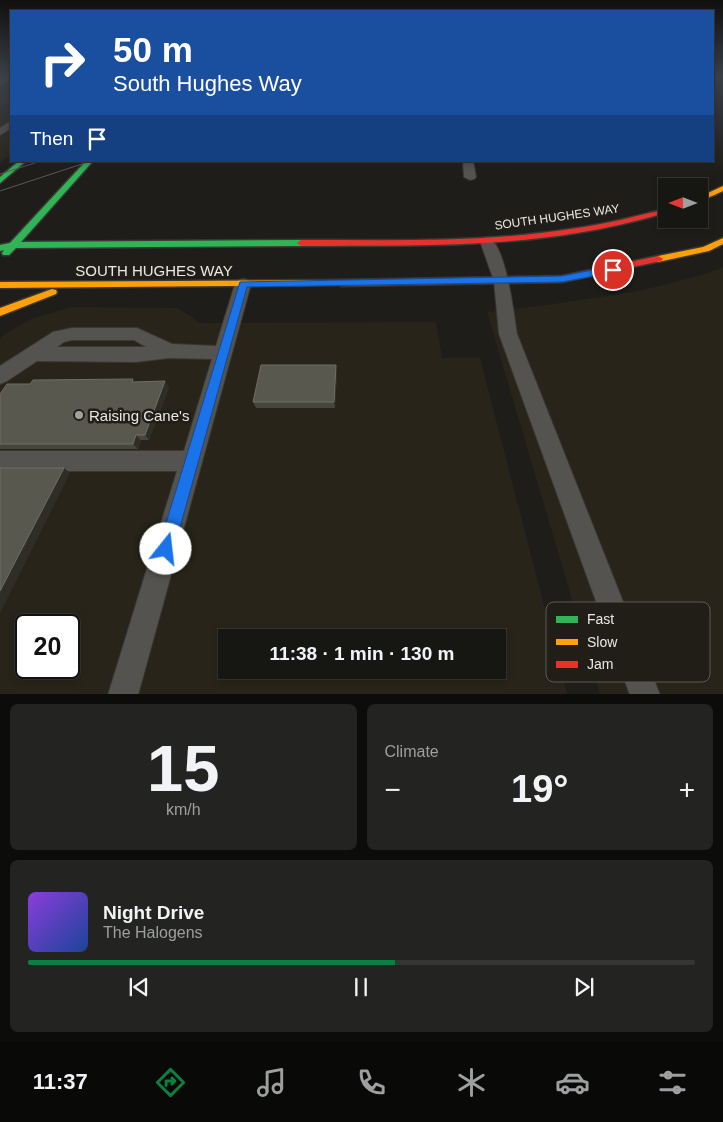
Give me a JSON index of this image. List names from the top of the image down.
{
  "streets": {
    "street": ["SOUTH HUGHES WAY"]
  },
  "places": ["Raising Cane's"],
  "legend": ["Fast", "Slow", "Jam"],
  "north": "left",
  "page": {
    "turn": ["50 m", "South Hughes Way"],
    "then": "Then",
    "limit": "20",
    "trip": "11:38 · 1 min · 130 m",
    "tile": [
      ["15", "km/h"],
      "Climate"
    ],
    "heat": ["−", "19°", "+"],
    "song": ["Night Drive", "The Halogens"],
    "tabs": "11:37"
  }
}
